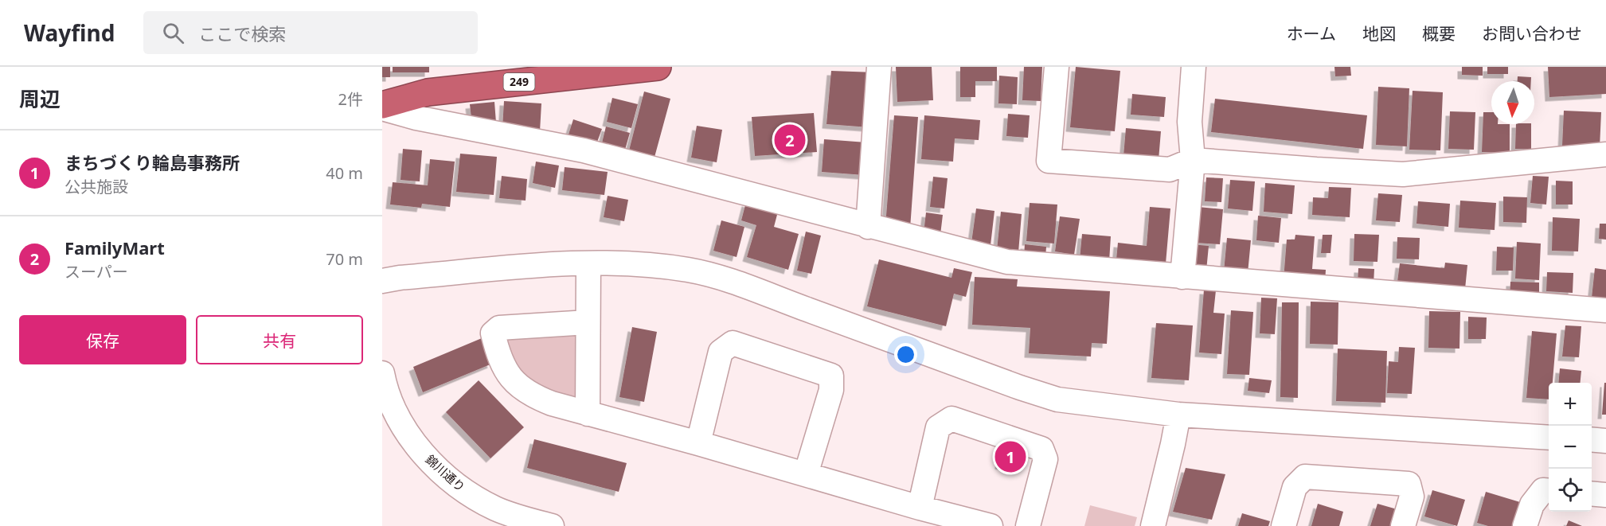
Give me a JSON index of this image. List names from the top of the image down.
{
  "streets": {
    "highway": ["249"],
    "street": ["錦川通り"]
  },
  "north": "bottom",
  "page": {
    "header": "Wayfind",
    "search": "ここで検索",
    "nav": [
      "ホーム",
      "地図",
      "概要",
      "お問い合わせ"
    ],
    "heading": ["周辺", "2件"],
    "pins": ["2", "1"],
    "list": [
      {
        "mark": "1",
        "name": "まちづくり輪島事務所",
        "note": "公共施設",
        "value": "40 m"
      },
      {
        "mark": "2",
        "name": "FamilyMart",
        "note": "スーパー",
        "value": "70 m"
      }
    ],
    "buttons": ["保存", "共有"],
    "map_buttons": ["+", "−"]
  }
}
